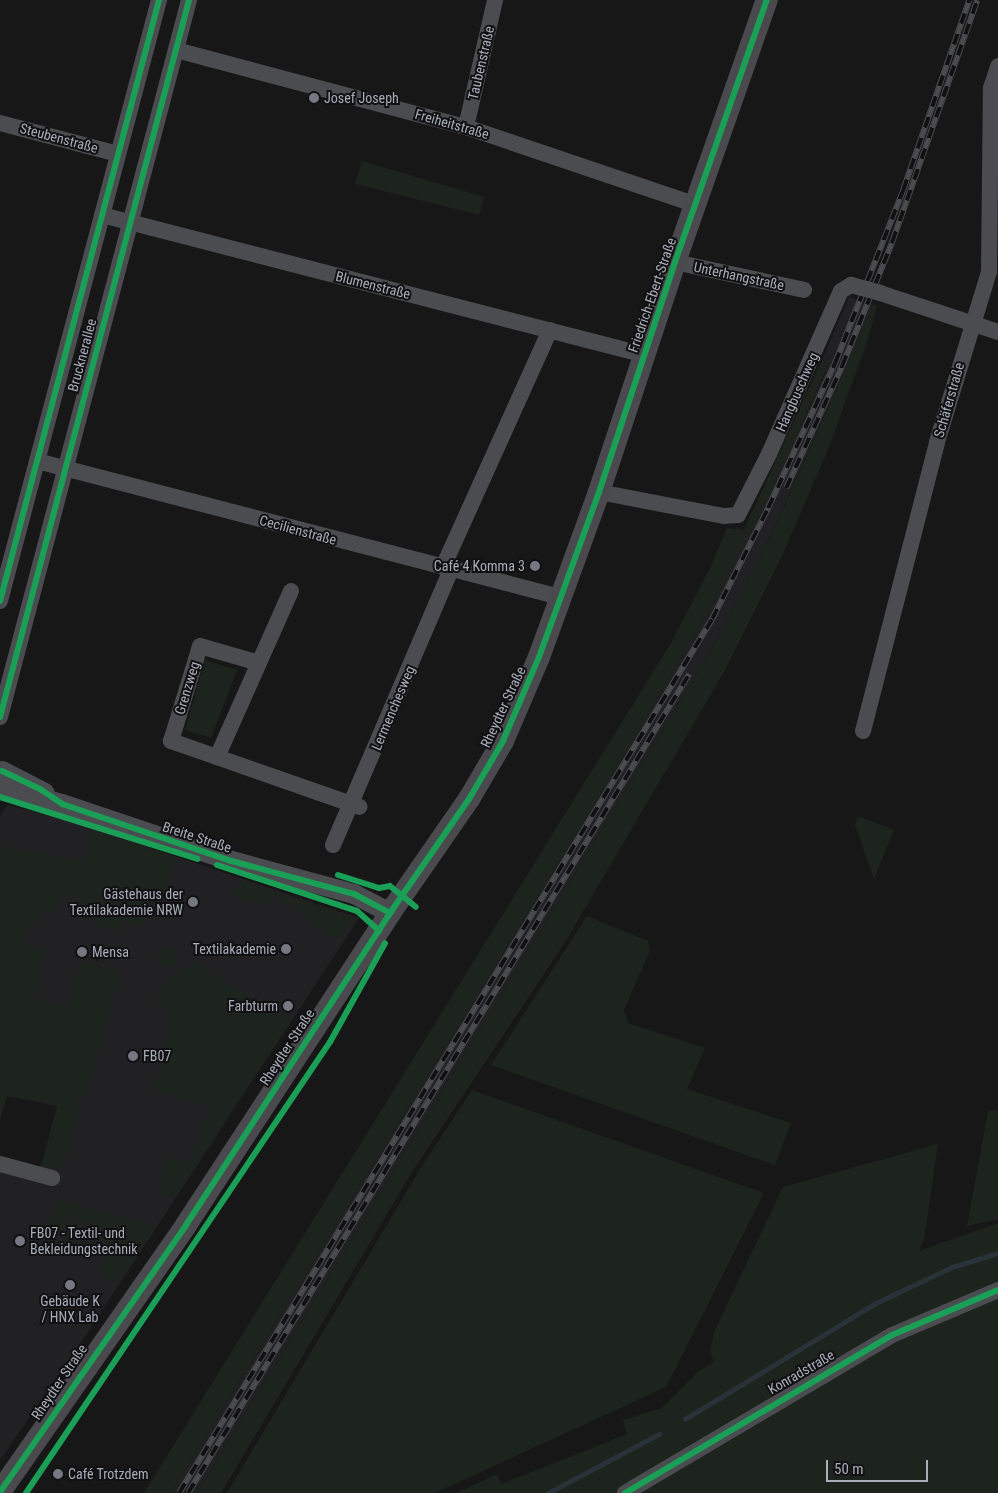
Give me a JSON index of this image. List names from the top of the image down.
{
  "streets": {
    "main road": ["Friedrich-Ebert-Straße", "Rheydter Straße"],
    "street": [
      "Taubenstraße",
      "Freiheitstraße",
      "Steubenstraße",
      "Unterhangstraße",
      "Blumenstraße",
      "Brucknerallee",
      "Hangbuschweg",
      "Schäferstraße",
      "Cecilienstraße",
      "Grenzweg",
      "Lermenchesweg",
      "Breite Straße",
      "Konradstraße"
    ]
  },
  "crossings": [
    ["Taubenstraße", "Freiheitstraße"],
    ["Freiheitstraße", "Friedrich-Ebert-Straße"],
    ["Freiheitstraße", "Brucknerallee"],
    ["Steubenstraße", "Brucknerallee"],
    ["Unterhangstraße", "Friedrich-Ebert-Straße"],
    ["Blumenstraße", "Friedrich-Ebert-Straße"],
    ["Blumenstraße", "Brucknerallee"],
    ["Blumenstraße", "Lermenchesweg"],
    ["Friedrich-Ebert-Straße", "Hangbuschweg"],
    ["Friedrich-Ebert-Straße", "Cecilienstraße"],
    ["Friedrich-Ebert-Straße", "Rheydter Straße"],
    ["Brucknerallee", "Cecilienstraße"],
    ["Hangbuschweg", "Schäferstraße"],
    ["Cecilienstraße", "Rheydter Straße"],
    ["Cecilienstraße", "Lermenchesweg"],
    ["Grenzweg", "Lermenchesweg"],
    ["Rheydter Straße", "Breite Straße"]
  ],
  "places": [
    "Josef Joseph",
    "Café 4 Komma 3",
    "Gästehaus der Textilakademie NRW",
    "Textilakademie",
    "Mensa",
    "Farbturm",
    "FB07",
    "FB07 - Textil- und Bekleidungstechnik",
    "Gebäude K / HNX Lab",
    "Café Trotzdem"
  ],
  "scale_bar": "50 m"
}
